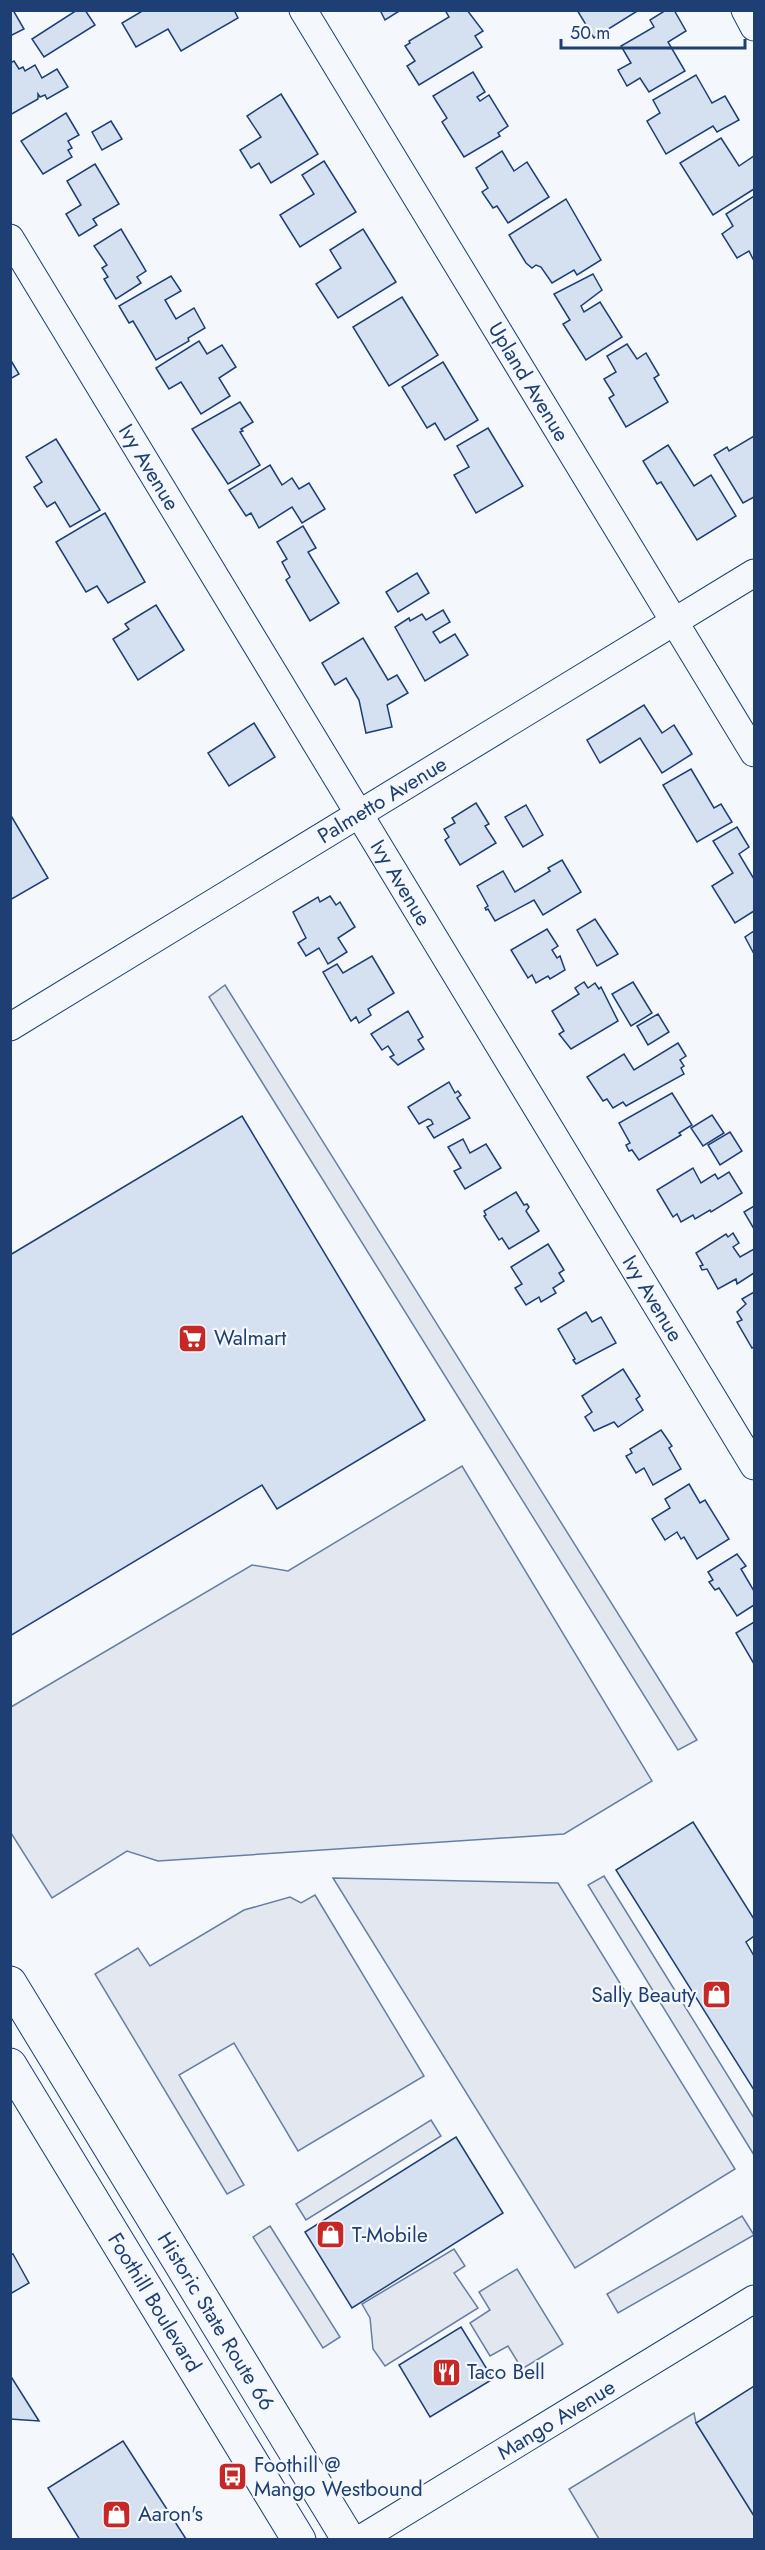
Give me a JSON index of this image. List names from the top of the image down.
{
  "streets": {
    "main road": ["Foothill Boulevard", "Historic State Route 66"],
    "street": [
      "Upland Avenue",
      "Ivy Avenue",
      "Palmetto Avenue",
      "Mango Avenue"
    ]
  },
  "crossings": [
    ["Upland Avenue", "Palmetto Avenue"],
    ["Ivy Avenue", "Palmetto Avenue"]
  ],
  "places": {
    "supermarket": ["Walmart"],
    "shop": ["Sally Beauty", "T-Mobile", "Aaron's"],
    "restaurant": ["Taco Bell"],
    "bus stop": ["Foothill @ Mango Westbound"]
  },
  "scale_bar": "50 m"
}
